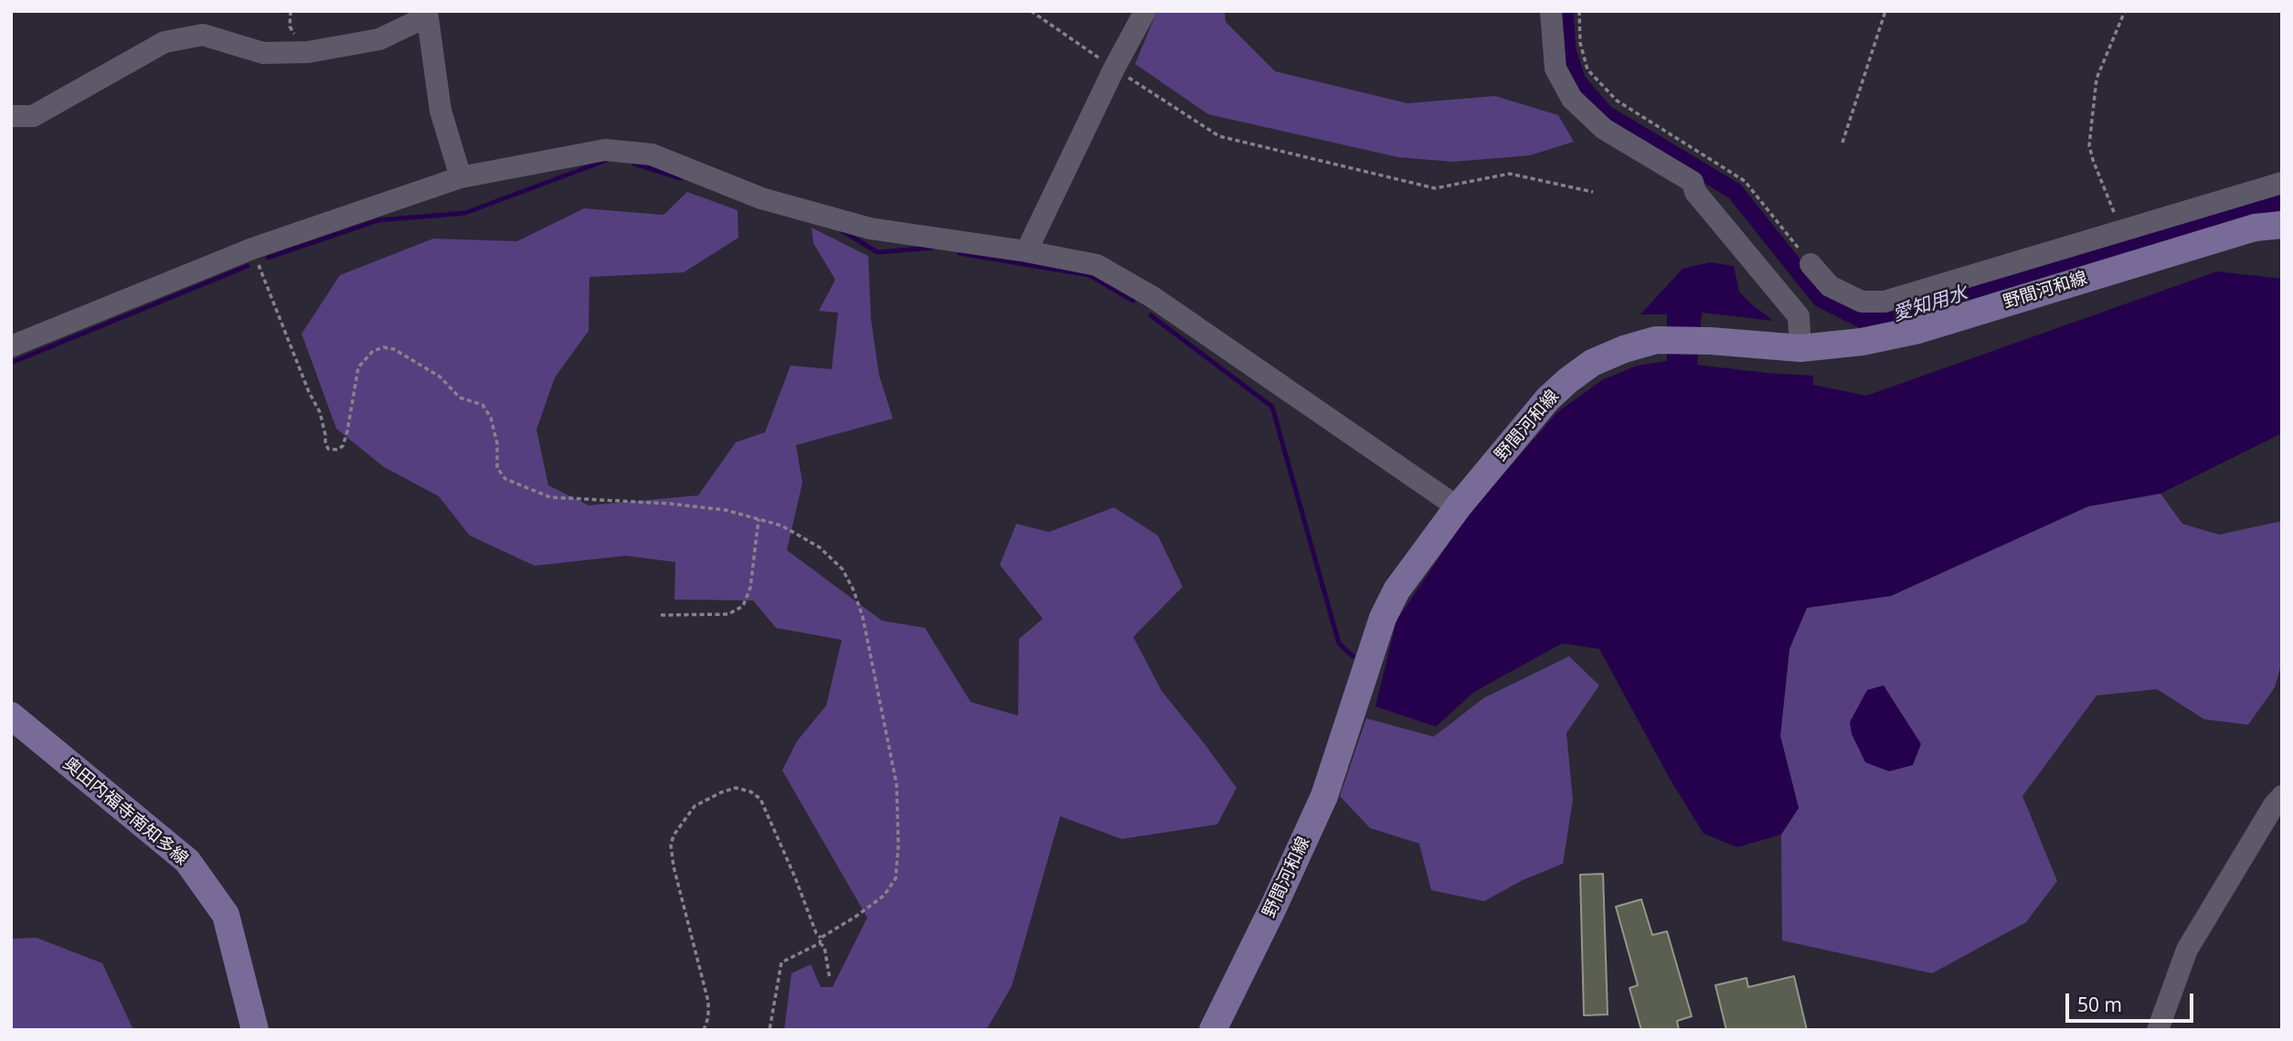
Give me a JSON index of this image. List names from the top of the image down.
{
  "streets": {
    "main road": ["野間河和線", "奥田内福寺南知多線"]
  },
  "water": ["愛知用水"],
  "scale_bar": "50 m"
}
